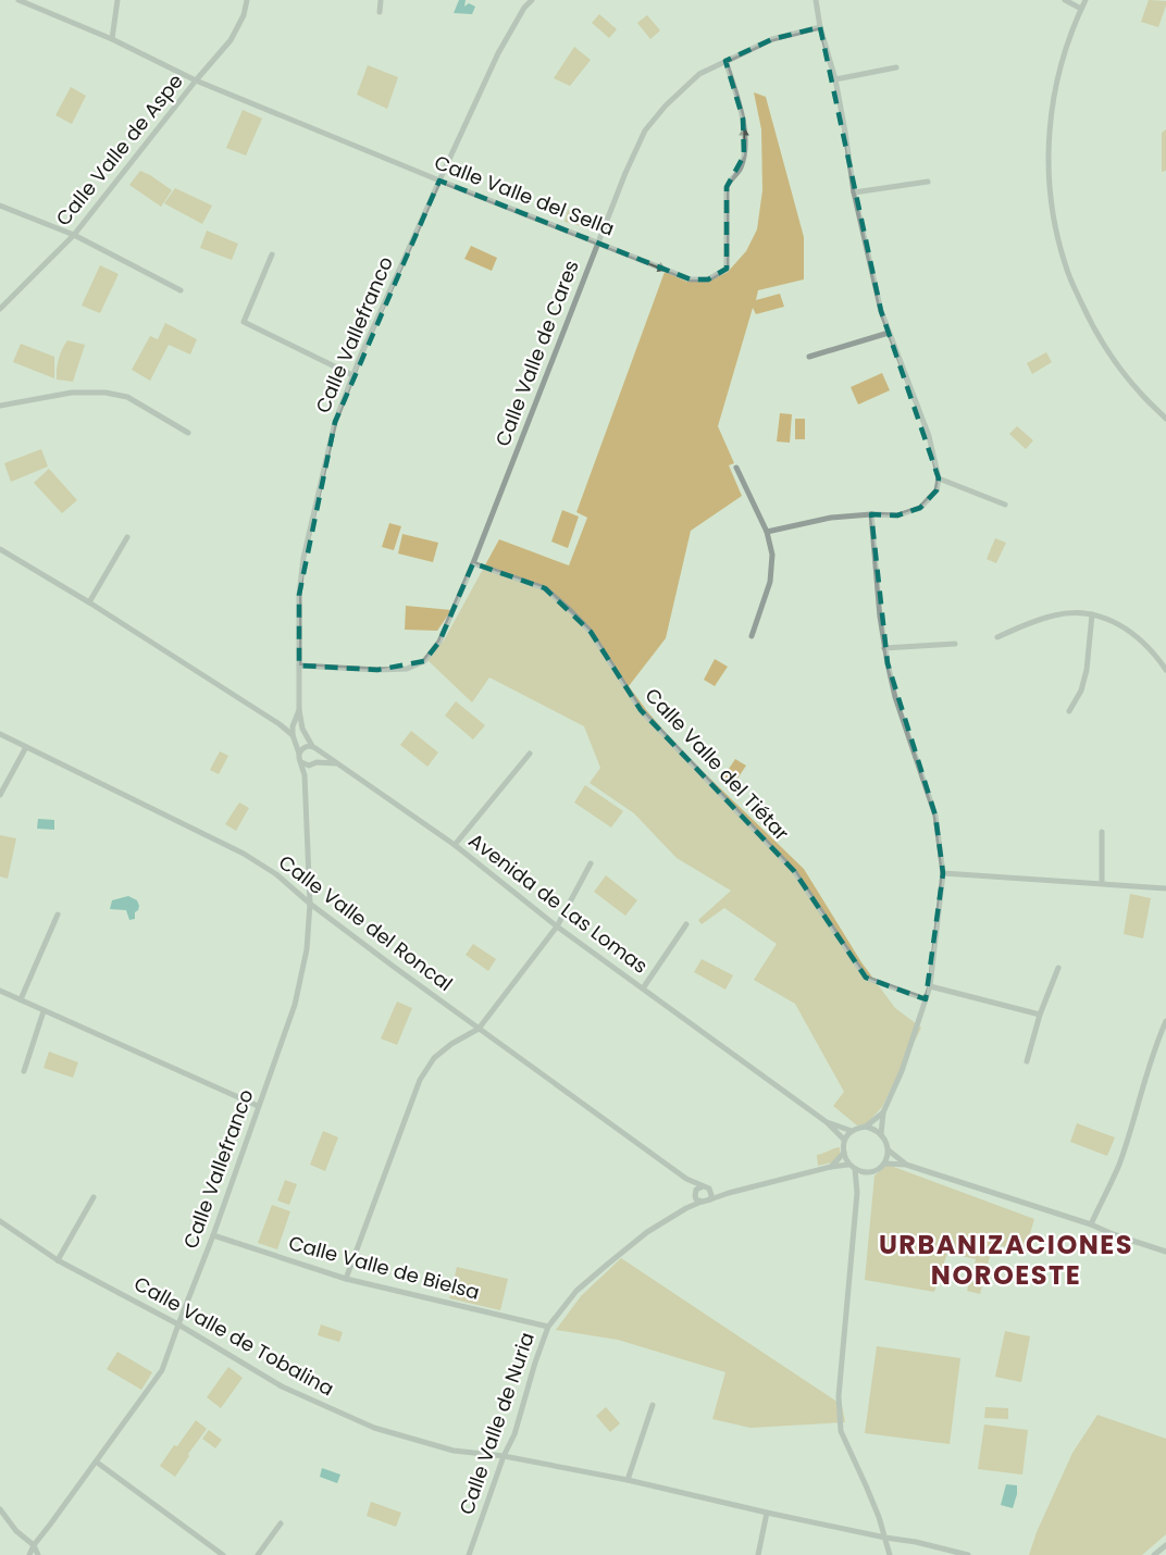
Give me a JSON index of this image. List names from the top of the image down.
{
  "streets": {
    "street": [
      "Calle Valle de Aspe",
      "Calle Valle del Sella",
      "Calle Vallefranco",
      "Calle Valle de Cares",
      "Calle Valle del Tiétar",
      "Avenida de Las Lomas",
      "Calle Valle del Roncal",
      "Calle Valle de Bielsa",
      "Calle Valle de Tobalina",
      "Calle Valle de Nuria"
    ]
  },
  "crossings": [
    ["Calle Valle de Aspe", "Calle Valle del Sella"],
    ["Calle Valle del Sella", "Calle Vallefranco"],
    ["Calle Valle del Sella", "Calle Valle de Cares"],
    ["Calle Vallefranco", "Calle Valle de Cares"],
    ["Calle Vallefranco", "Avenida de Las Lomas"],
    ["Calle Vallefranco", "Calle Valle del Roncal"],
    ["Calle Vallefranco", "Calle Valle de Bielsa"],
    ["Calle Vallefranco", "Calle Valle de Tobalina"],
    ["Calle Valle de Cares", "Calle Valle del Tiétar"],
    ["Avenida de Las Lomas", "Calle Valle de Nuria"],
    ["Calle Valle del Roncal", "Calle Valle de Nuria"],
    ["Calle Valle de Bielsa", "Calle Valle de Nuria"],
    ["Calle Valle de Tobalina", "Calle Valle de Nuria"]
  ],
  "districts": ["URBANIZACIONES NOROESTE"]
}
